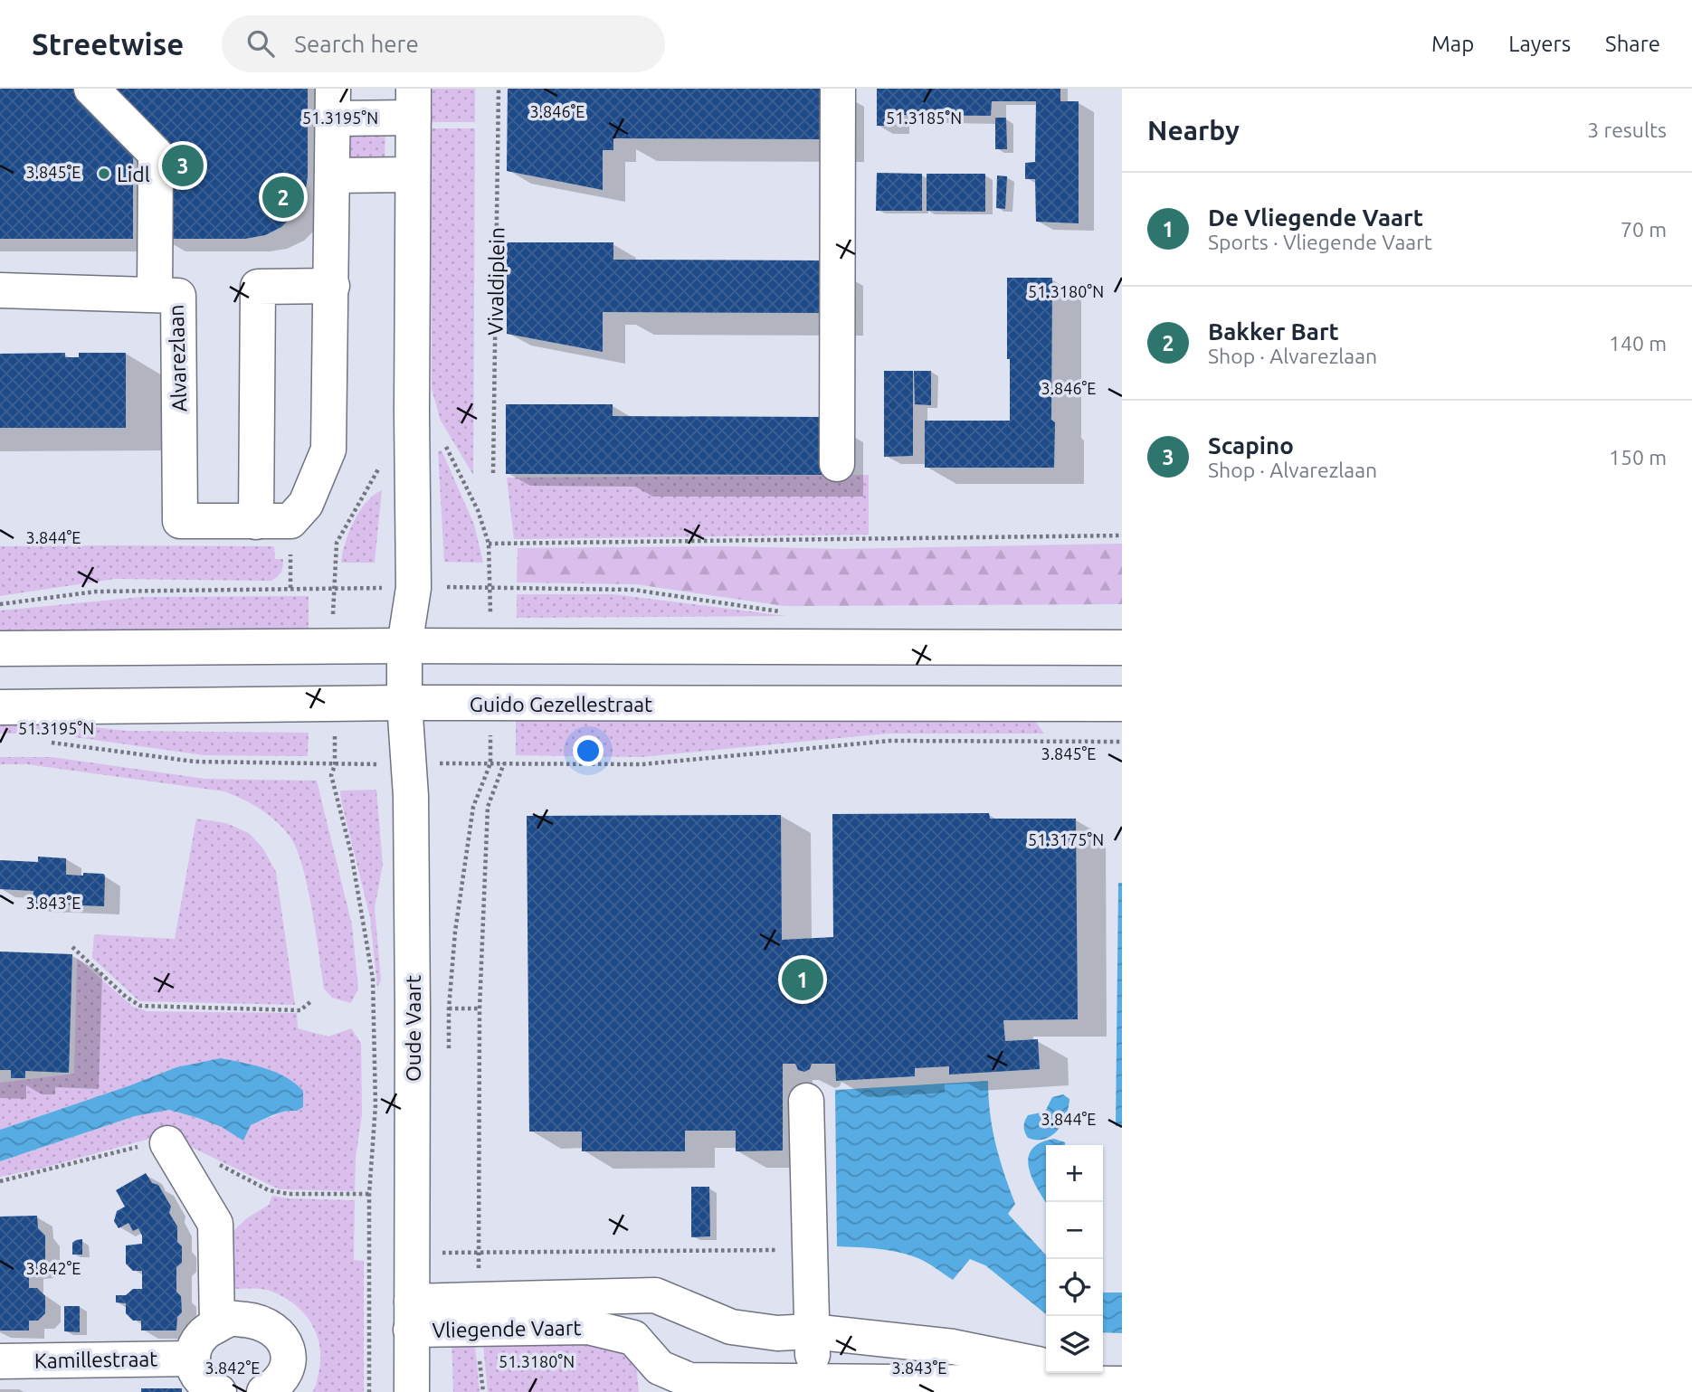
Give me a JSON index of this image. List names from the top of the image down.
{
  "streets": {
    "street": [
      "Alvarezlaan",
      "Guido Gezellestraat",
      "Oude Vaart",
      "Vliegende Vaart",
      "Kamillestraat"
    ],
    "path": ["Vivaldiplein"]
  },
  "crossings": [
    ["Alvarezlaan", "Oude Vaart"],
    ["Guido Gezellestraat", "Oude Vaart"],
    ["Oude Vaart", "Vliegende Vaart"]
  ],
  "places": ["Lidl"],
  "page": {
    "header": "Streetwise",
    "search": "Search here",
    "nav": ["Map", "Layers", "Share"],
    "heading": ["Nearby", "3 results"],
    "pins": ["3", "2", "1"],
    "list": [
      {
        "mark": "1",
        "name": "De Vliegende Vaart",
        "note": "Sports · Vliegende Vaart",
        "value": "70 m"
      },
      {
        "mark": "2",
        "name": "Bakker Bart",
        "note": "Shop · Alvarezlaan",
        "value": "140 m"
      },
      {
        "mark": "3",
        "name": "Scapino",
        "note": "Shop · Alvarezlaan",
        "value": "150 m"
      }
    ],
    "map_buttons": ["+", "−"]
  },
  "coordinates": [
    "3.846°E",
    "51.3195°N",
    "51.3185°N",
    "3.845°E",
    "51.3180°N",
    "3.844°E",
    "51.3175°N",
    "3.843°E",
    "3.842°E"
  ]
}
